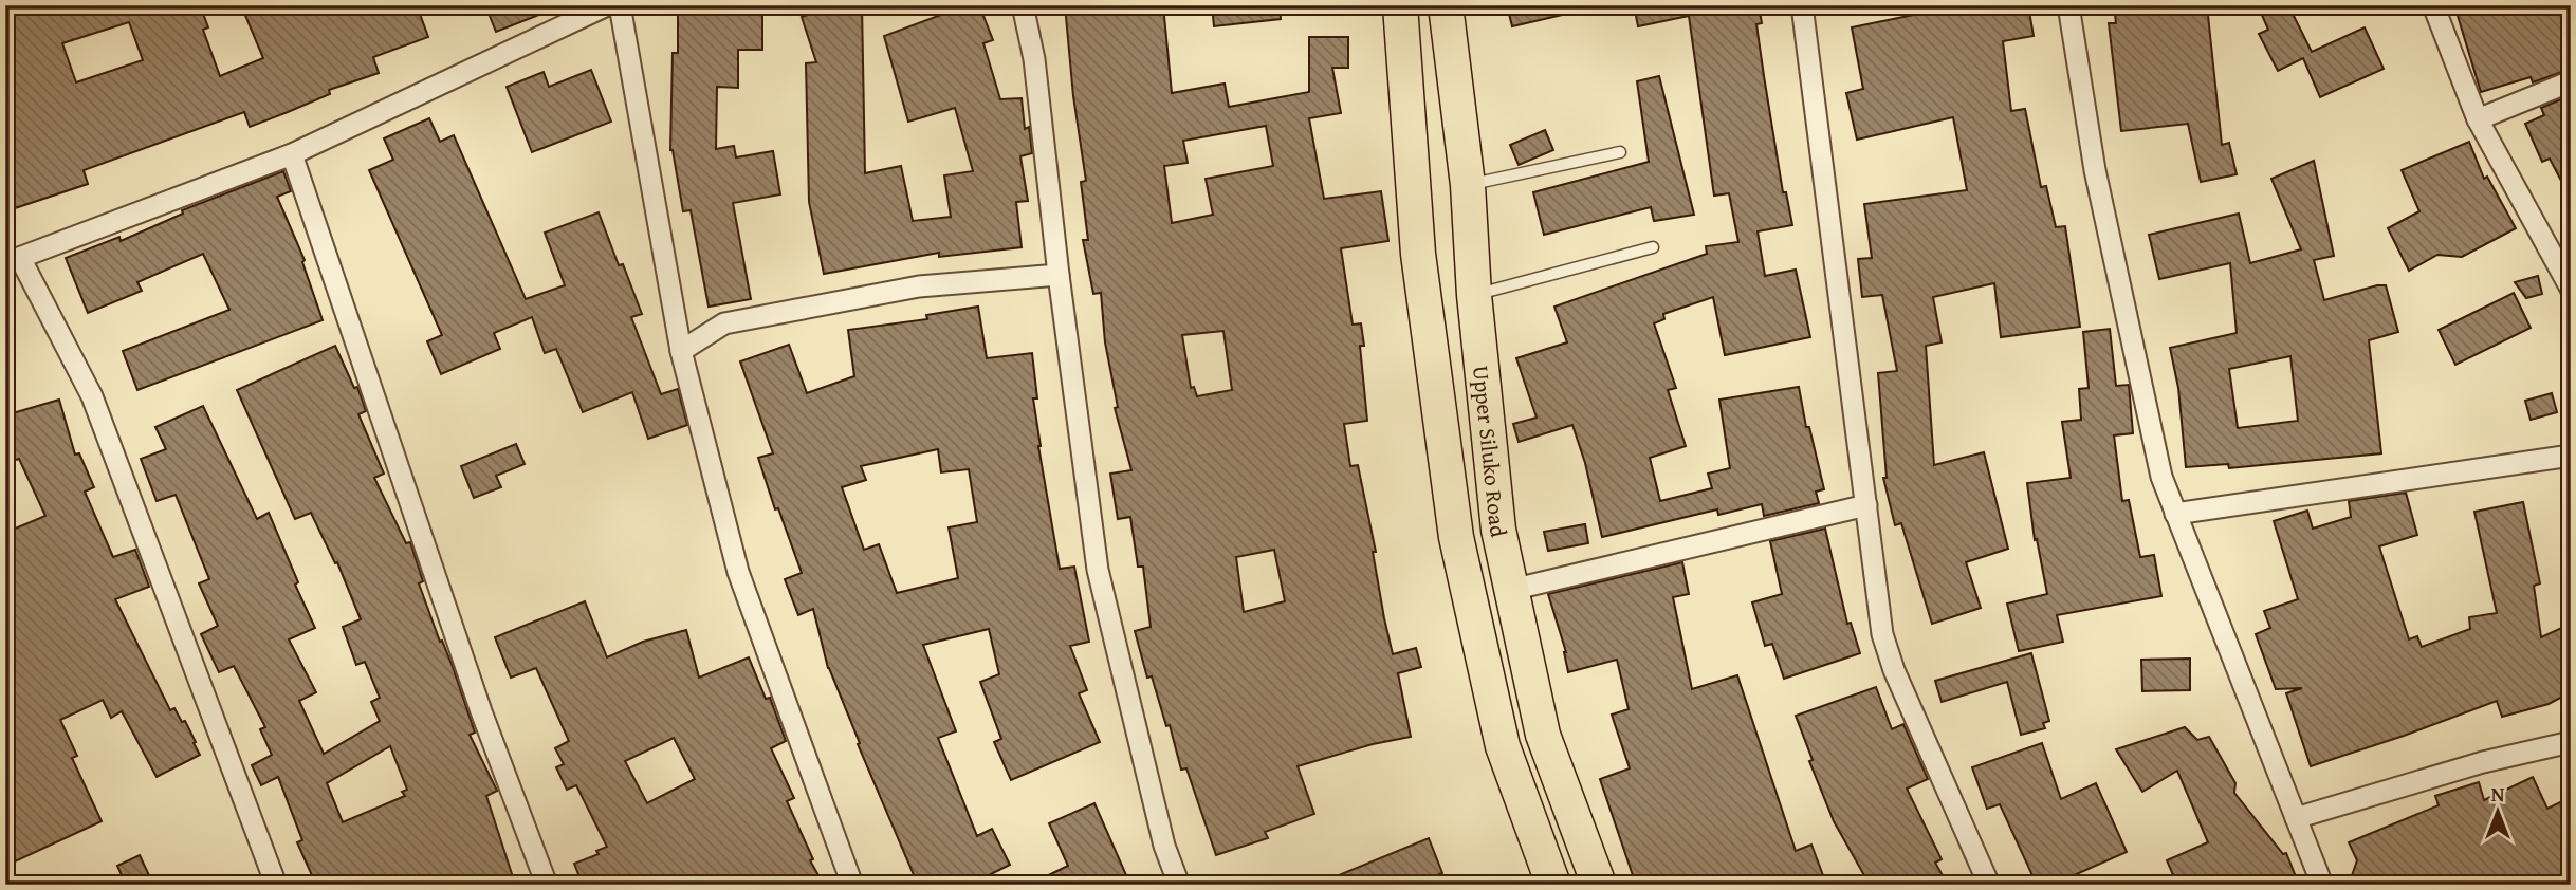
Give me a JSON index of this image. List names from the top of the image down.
{
  "streets": {
    "main road": ["Upper Siluko Road"]
  },
  "north": "top"
}
